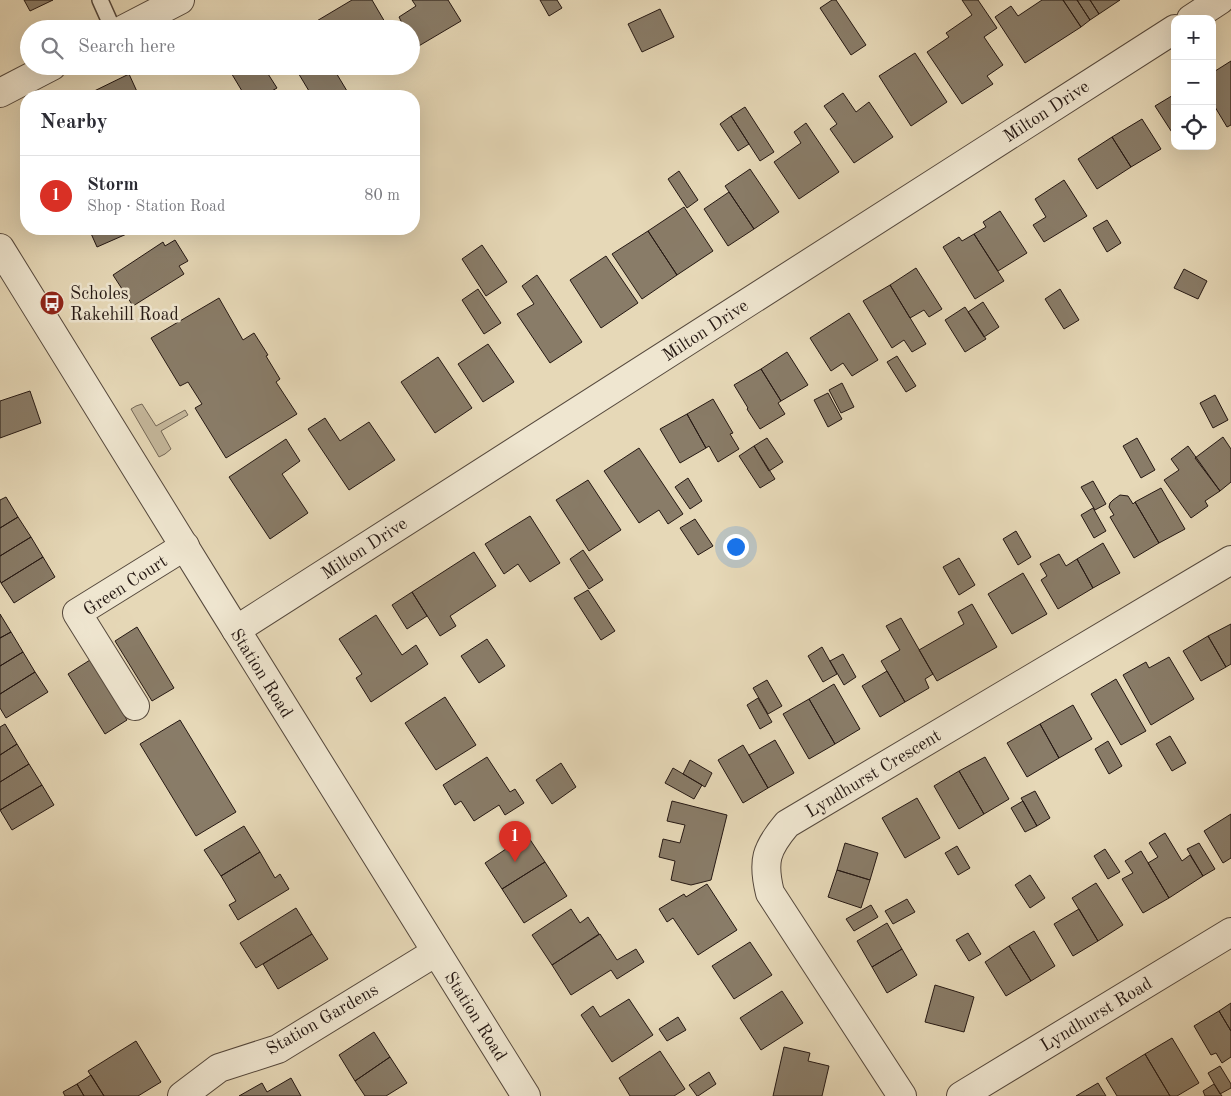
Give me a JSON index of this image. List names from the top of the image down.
{
  "streets": {
    "street": [
      "Milton Drive",
      "Green Court",
      "Station Road",
      "Lyndhurst Crescent",
      "Lyndhurst Road",
      "Station Gardens"
    ]
  },
  "crossings": [
    ["Milton Drive", "Station Road"],
    ["Green Court", "Station Road"],
    ["Station Road", "Station Gardens"]
  ],
  "places": {
    "bus stop": ["Scholes Rakehill Road"]
  },
  "page": {
    "map_buttons": ["+", "−"],
    "search": "Search here",
    "heading": "Nearby",
    "list": [
      {
        "mark": "1",
        "name": "Storm",
        "note": "Shop · Station Road",
        "value": "80 m"
      }
    ],
    "pins": "1"
  }
}
